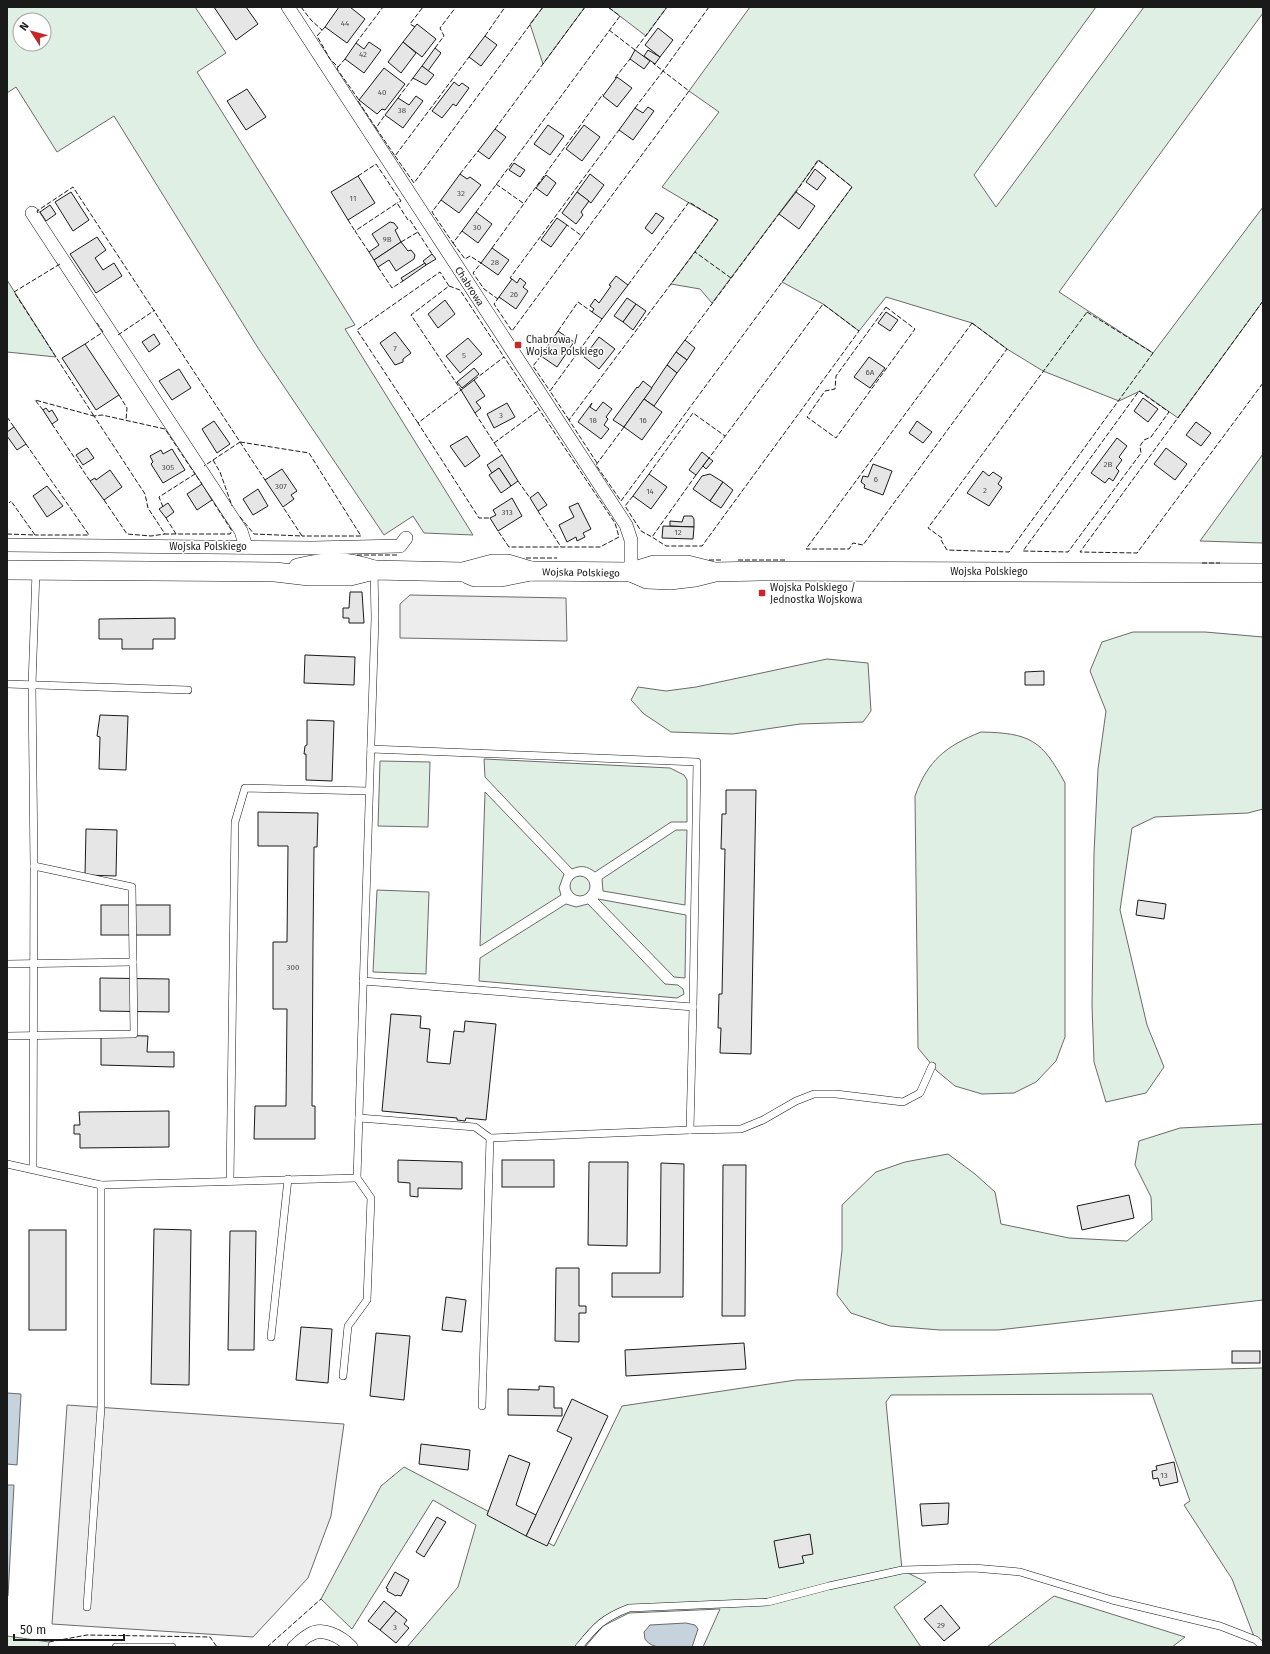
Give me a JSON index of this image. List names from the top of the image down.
{
  "streets": {
    "main road": ["Wojska Polskiego"],
    "street": ["Chabrowa"]
  },
  "crossings": [
    ["Chabrowa", "Wojska Polskiego"]
  ],
  "places": {
    "transit": ["Chabrowa / Wojska Polskiego", "Wojska Polskiego / Jednostka Wojskowa"]
  },
  "house_numbers": [
    "44",
    "42",
    "40",
    "38",
    "32",
    "11",
    "30",
    "9B",
    "28",
    "26",
    "7",
    "5",
    "6A",
    "3",
    "18",
    "16",
    "2B",
    "305",
    "6",
    "307",
    "2",
    "14",
    "313",
    "12",
    "300",
    "13",
    "29",
    "3"
  ],
  "scale_bar": "50 m",
  "north": "top left"
}
